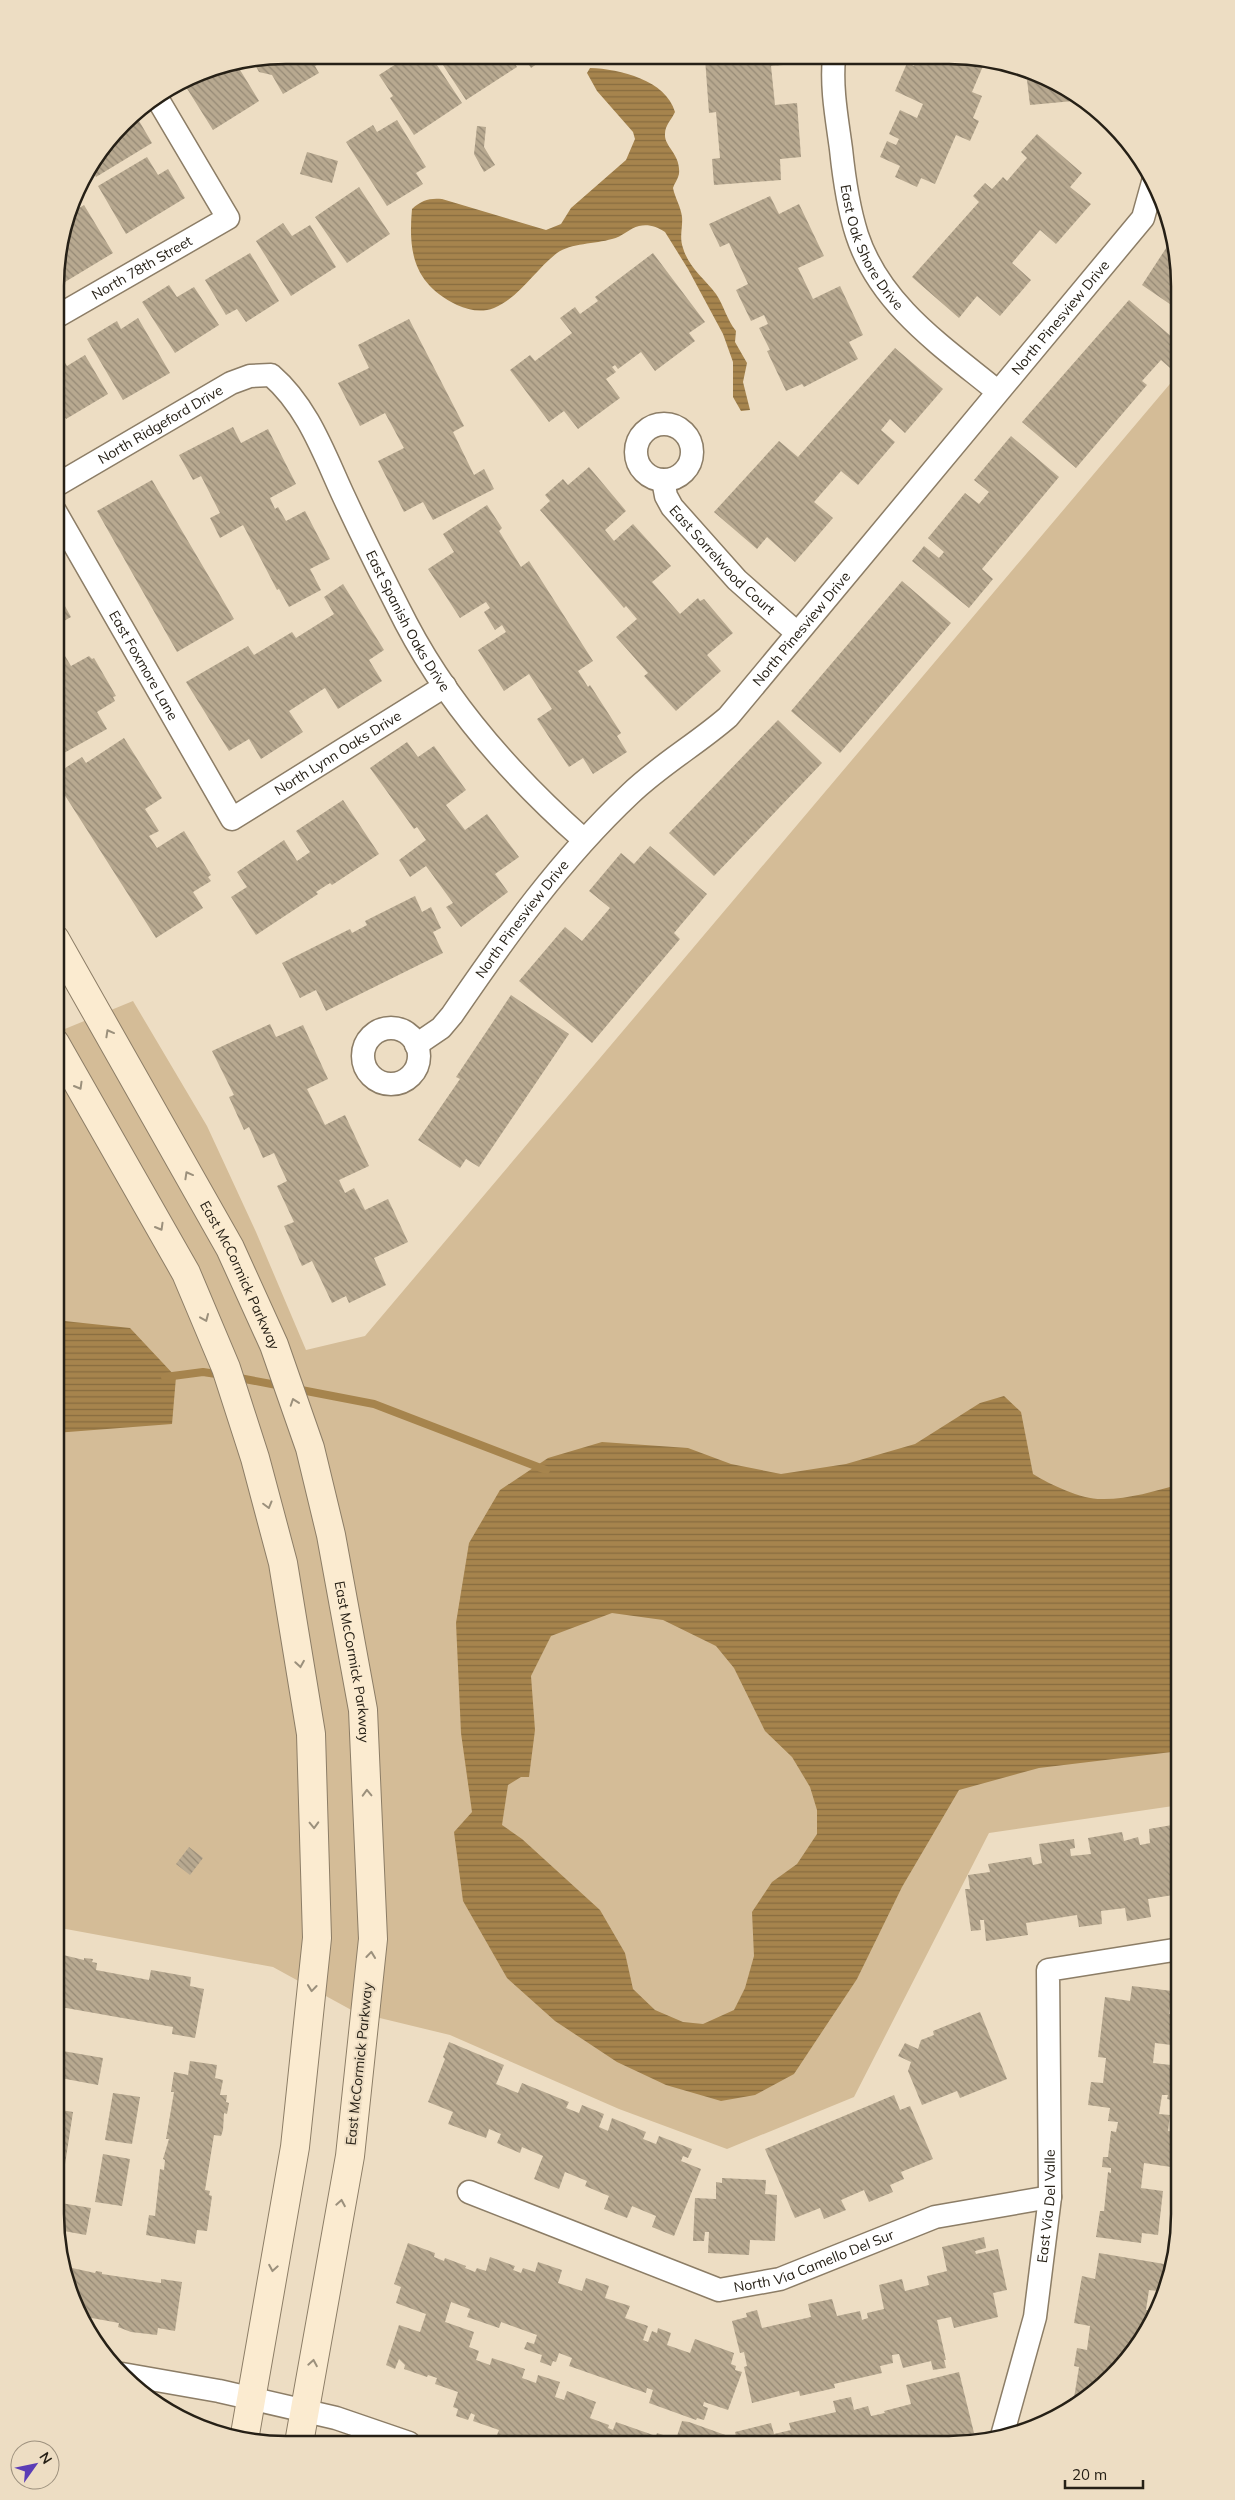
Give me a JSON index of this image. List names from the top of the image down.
{
  "streets": {
    "main road": ["East McCormick Parkway"],
    "street": [
      "East Oak Shore Drive",
      "North 78th Street",
      "North Pinesview Drive",
      "North Ridgeford Drive",
      "East Sorrelwood Court",
      "East Spanish Oaks Drive",
      "East Foxmore Lane",
      "North Lynn Oaks Drive",
      "East Via Del Valle",
      "North Via Camello Del Sur"
    ]
  },
  "crossings": [
    ["East Oak Shore Drive", "North Pinesview Drive"],
    ["North Pinesview Drive", "East Sorrelwood Court"],
    ["North Pinesview Drive", "East Spanish Oaks Drive"],
    ["North Ridgeford Drive", "East Spanish Oaks Drive"],
    ["East Spanish Oaks Drive", "North Lynn Oaks Drive"],
    ["East Foxmore Lane", "North Lynn Oaks Drive"],
    ["East Via Del Valle", "North Via Camello Del Sur"]
  ],
  "scale_bar": "20 m",
  "north": "top right"
}
